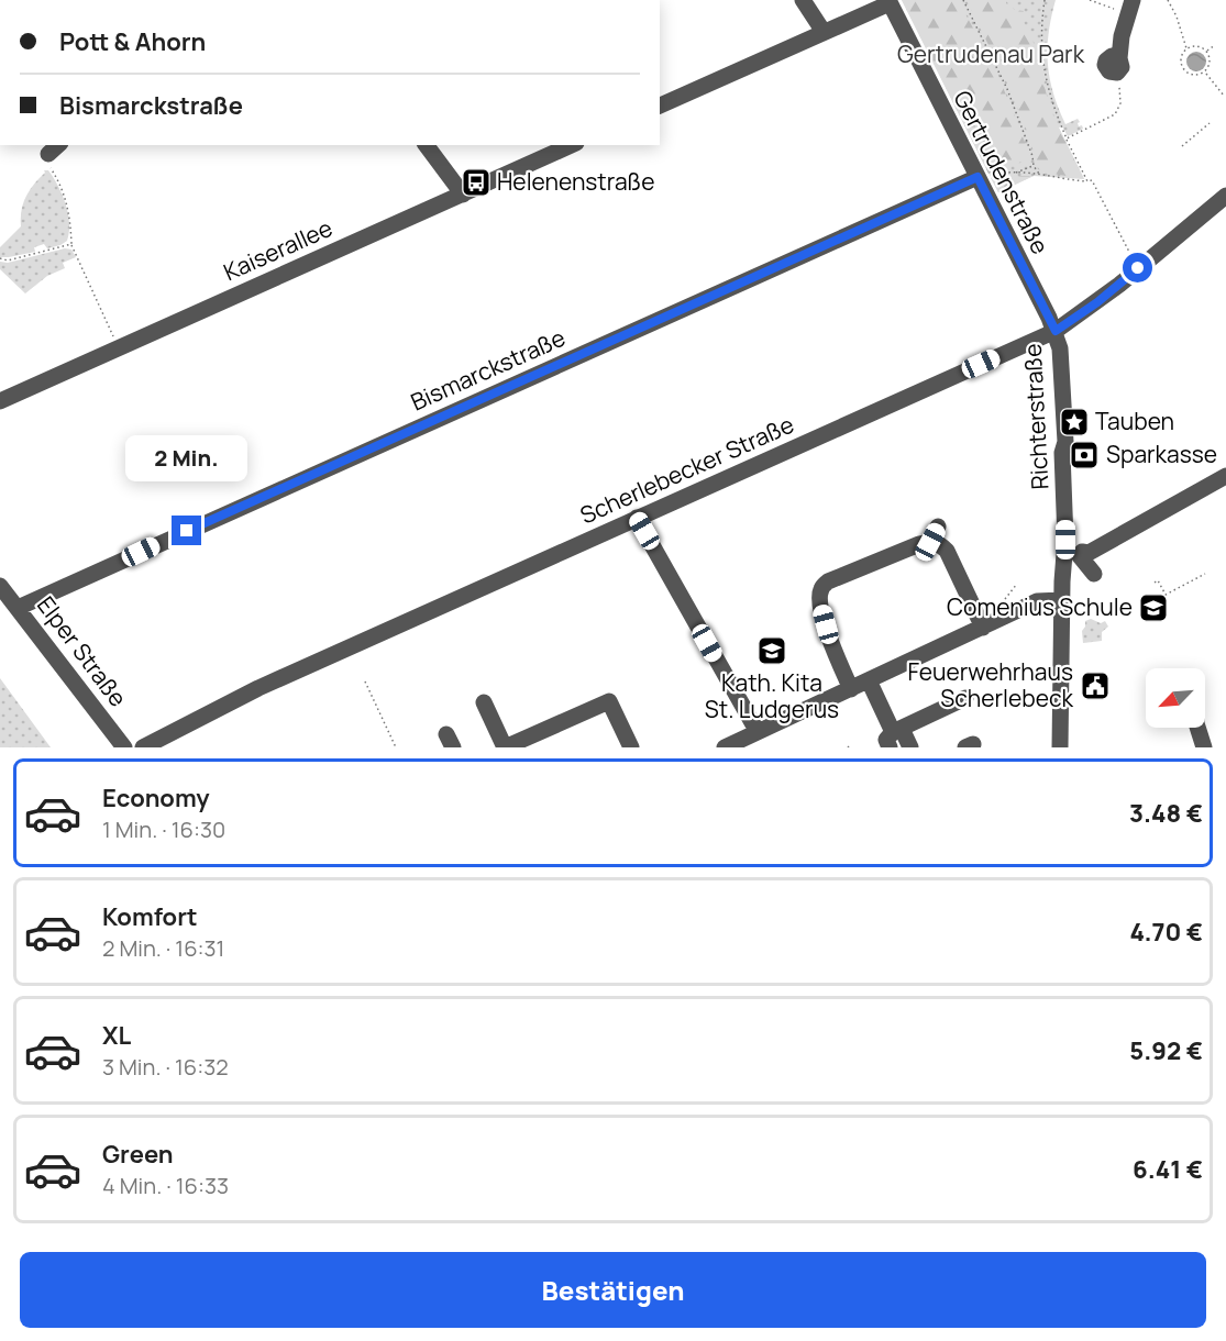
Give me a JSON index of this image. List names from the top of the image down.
{
  "streets": {
    "street": [
      "Gertrudenstraße",
      "Kaiserallee",
      "Bismarckstraße",
      "Richterstraße",
      "Scherlebecker Straße",
      "Elper Straße"
    ]
  },
  "crossings": [
    ["Gertrudenstraße", "Bismarckstraße"],
    ["Gertrudenstraße", "Richterstraße"],
    ["Gertrudenstraße", "Scherlebecker Straße"],
    ["Bismarckstraße", "Elper Straße"],
    ["Richterstraße", "Scherlebecker Straße"]
  ],
  "parks": ["Gertrudenau Park"],
  "places": {
    "bus stop": ["Helenenstraße"],
    "place": ["Tauben"],
    "bank": ["Sparkasse"],
    "school or university": ["Comenius Schule", "Kath. Kita St. Ludgerus"],
    "public building": ["Feuerwehrhaus Scherlebeck"]
  },
  "north": "bottom left",
  "page": {
    "banner": ["Pott & Ahorn", "Bismarckstraße"],
    "bubble": "2 Min.",
    "list": [
      {
        "name": "Economy",
        "note": "1 Min. · 16:30",
        "value": "3.48 €"
      },
      {
        "name": "Komfort",
        "note": "2 Min. · 16:31",
        "value": "4.70 €"
      },
      {
        "name": "XL",
        "note": "3 Min. · 16:32",
        "value": "5.92 €"
      },
      {
        "name": "Green",
        "note": "4 Min. · 16:33",
        "value": "6.41 €"
      }
    ],
    "buttons": "Bestätigen"
  }
}
